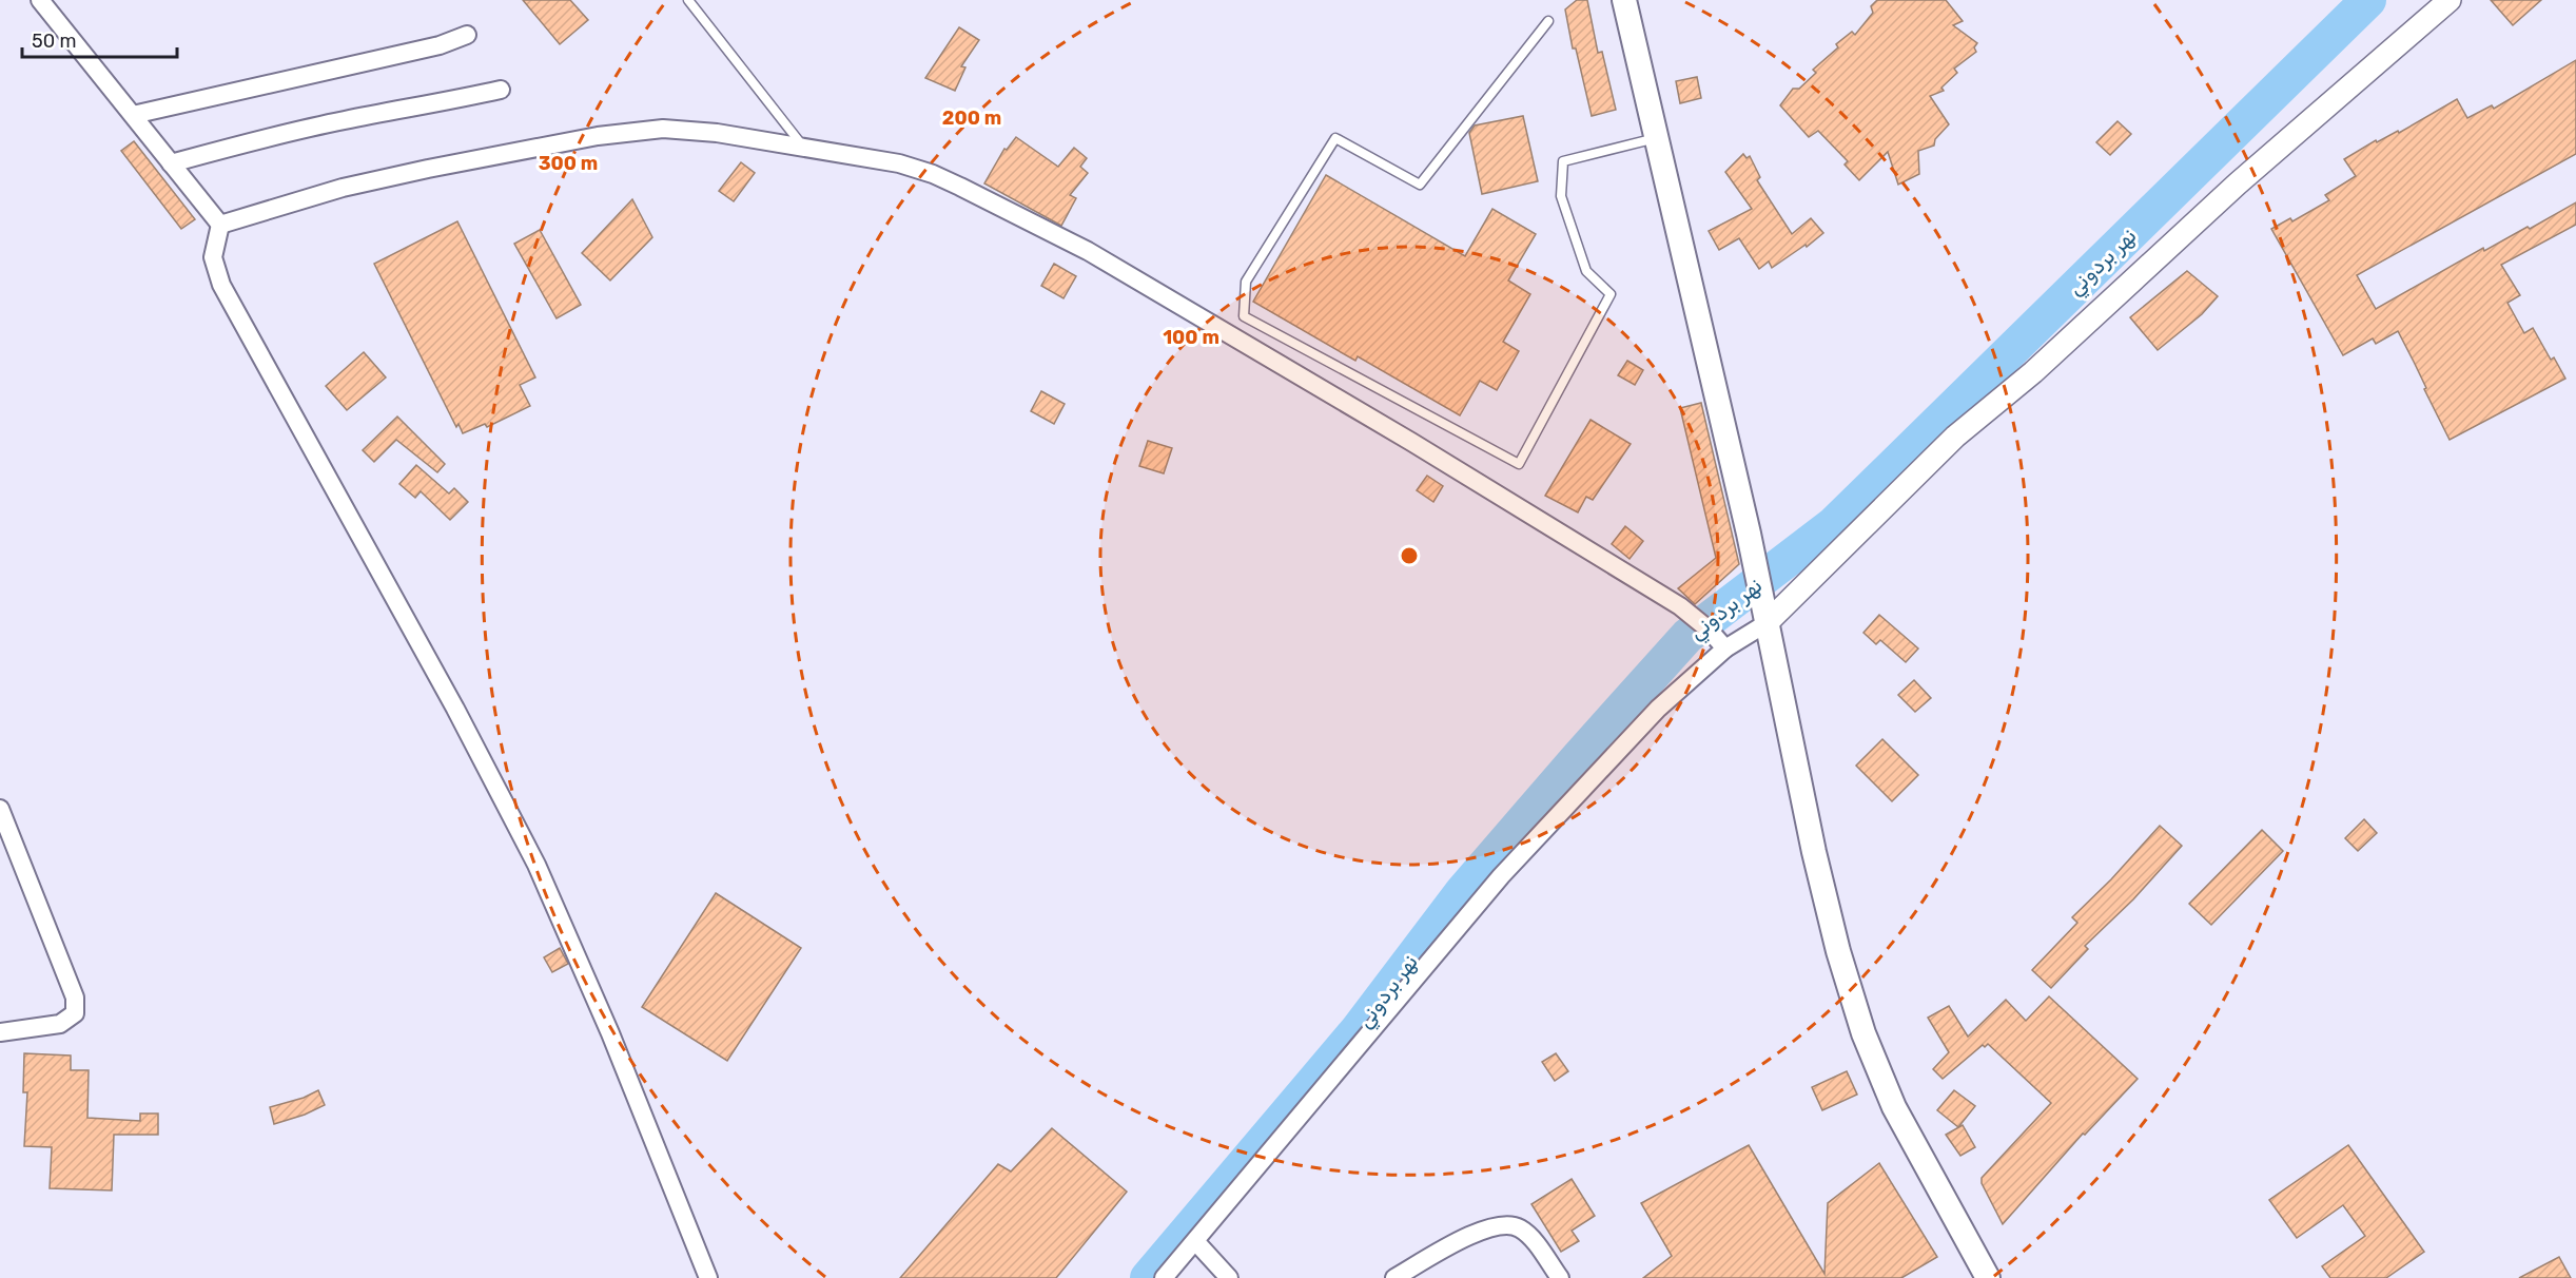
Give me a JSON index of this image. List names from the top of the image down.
{
  "water": ["نهر بردوني"],
  "scale_bar": "50 m",
  "rings": ["200 m", "300 m", "100 m"]
}
